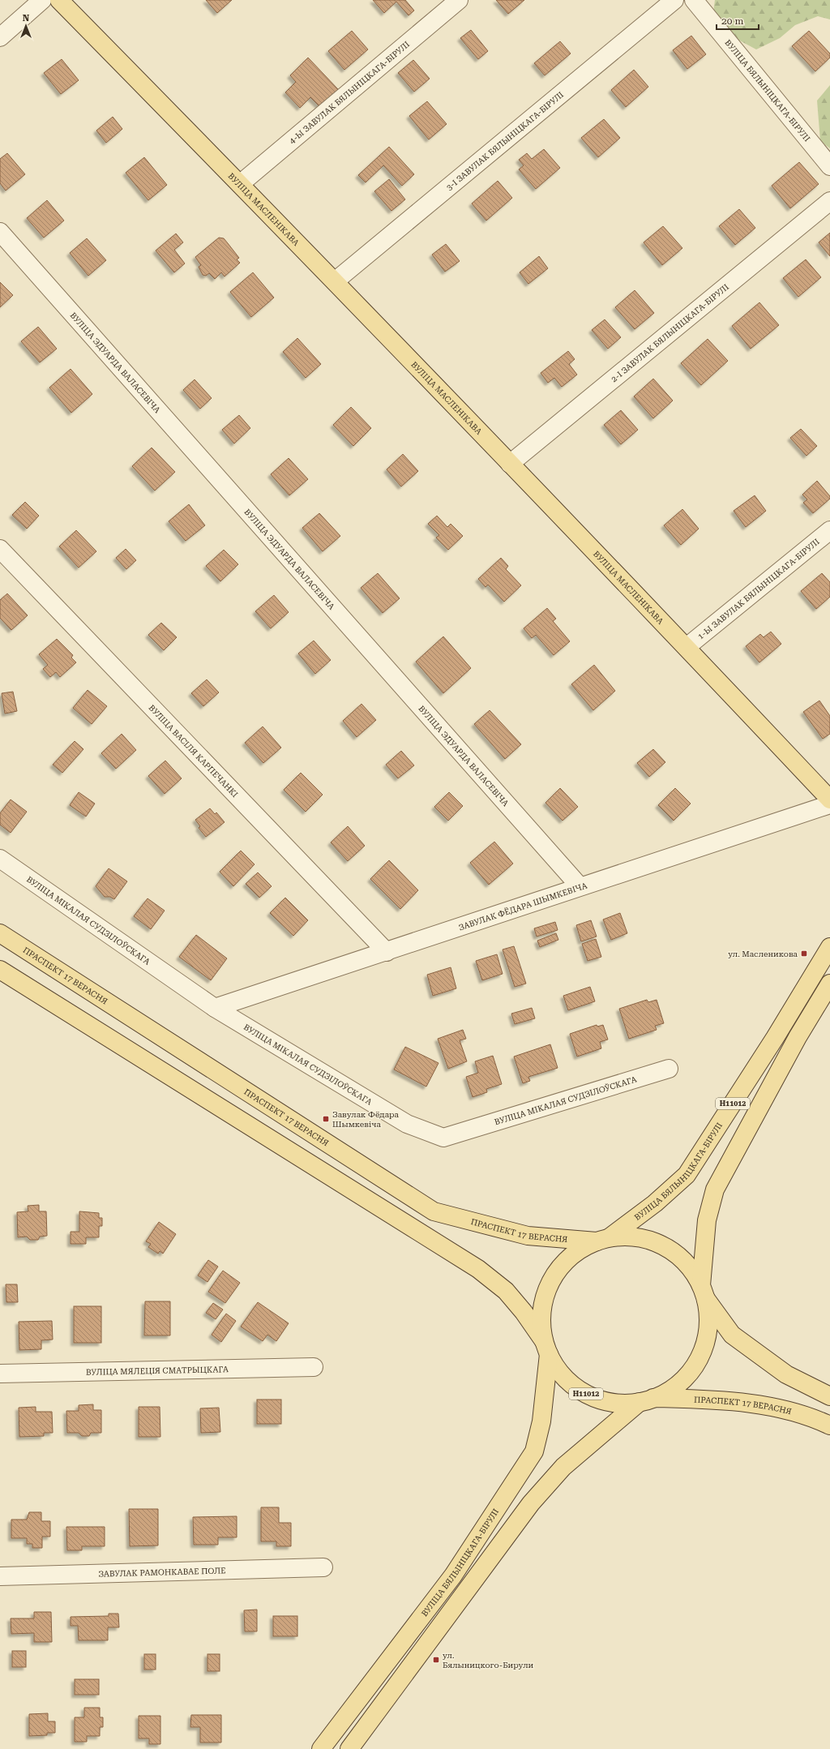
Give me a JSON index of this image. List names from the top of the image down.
{
  "streets": {
    "main road": [
      "ВУЛІЦА БЯЛЫНІЦКАГА-БІРУЛІ",
      "ВУЛІЦА МАСЛЕНІКАВА",
      "ПРАСПЕКТ 17 ВЕРАСНЯ",
      "Н11012"
    ],
    "street": [
      "4-Ы ЗАВУЛАК БЯЛЫНІЦКАГА-БІРУЛІ",
      "3-І ЗАВУЛАК БЯЛЫНІЦКАГА-БІРУЛІ",
      "2-І ЗАВУЛАК БЯЛЫНІЦКАГА-БІРУЛІ",
      "ВУЛІЦА ЭДУАРДА ВАЛАСЕВІЧА",
      "1-Ы ЗАВУЛАК БЯЛЫНІЦКАГА-БІРУЛІ",
      "ВУЛІЦА ВАСІЛЯ КАРПЕЧАНКІ",
      "ЗАВУЛАК ФЁДАРА ШЫМКЕВІЧА",
      "ВУЛІЦА МІКАЛАЯ СУДЗІЛОЎСКАГА",
      "ВУЛІЦА МЯЛЕЦІЯ СМАТРЫЦКАГА",
      "ЗАВУЛАК РАМОНКАВАЕ ПОЛЕ"
    ]
  },
  "crossings": [
    ["ВУЛІЦА БЯЛЫНІЦКАГА-БІРУЛІ", "ПРАСПЕКТ 17 ВЕРАСНЯ"],
    ["ВУЛІЦА БЯЛЫНІЦКАГА-БІРУЛІ", "Н11012"],
    ["4-Ы ЗАВУЛАК БЯЛЫНІЦКАГА-БІРУЛІ", "ВУЛІЦА МАСЛЕНІКАВА"],
    ["3-І ЗАВУЛАК БЯЛЫНІЦКАГА-БІРУЛІ", "ВУЛІЦА МАСЛЕНІКАВА"],
    ["ВУЛІЦА МАСЛЕНІКАВА", "2-І ЗАВУЛАК БЯЛЫНІЦКАГА-БІРУЛІ"],
    ["ВУЛІЦА МАСЛЕНІКАВА", "1-Ы ЗАВУЛАК БЯЛЫНІЦКАГА-БІРУЛІ"],
    ["ВУЛІЦА ЭДУАРДА ВАЛАСЕВІЧА", "ЗАВУЛАК ФЁДАРА ШЫМКЕВІЧА"],
    ["ВУЛІЦА ВАСІЛЯ КАРПЕЧАНКІ", "ЗАВУЛАК ФЁДАРА ШЫМКЕВІЧА"],
    ["ЗАВУЛАК ФЁДАРА ШЫМКЕВІЧА", "ВУЛІЦА МІКАЛАЯ СУДЗІЛОЎСКАГА"],
    ["ПРАСПЕКТ 17 ВЕРАСНЯ", "Н11012"]
  ],
  "places": {
    "transit": ["ул. Масленикова", "Завулак Фёдара Шымкевіча", "ул. Бялыницкого-Бирули"]
  },
  "scale_bar": "20 m",
  "north": "top"
}
